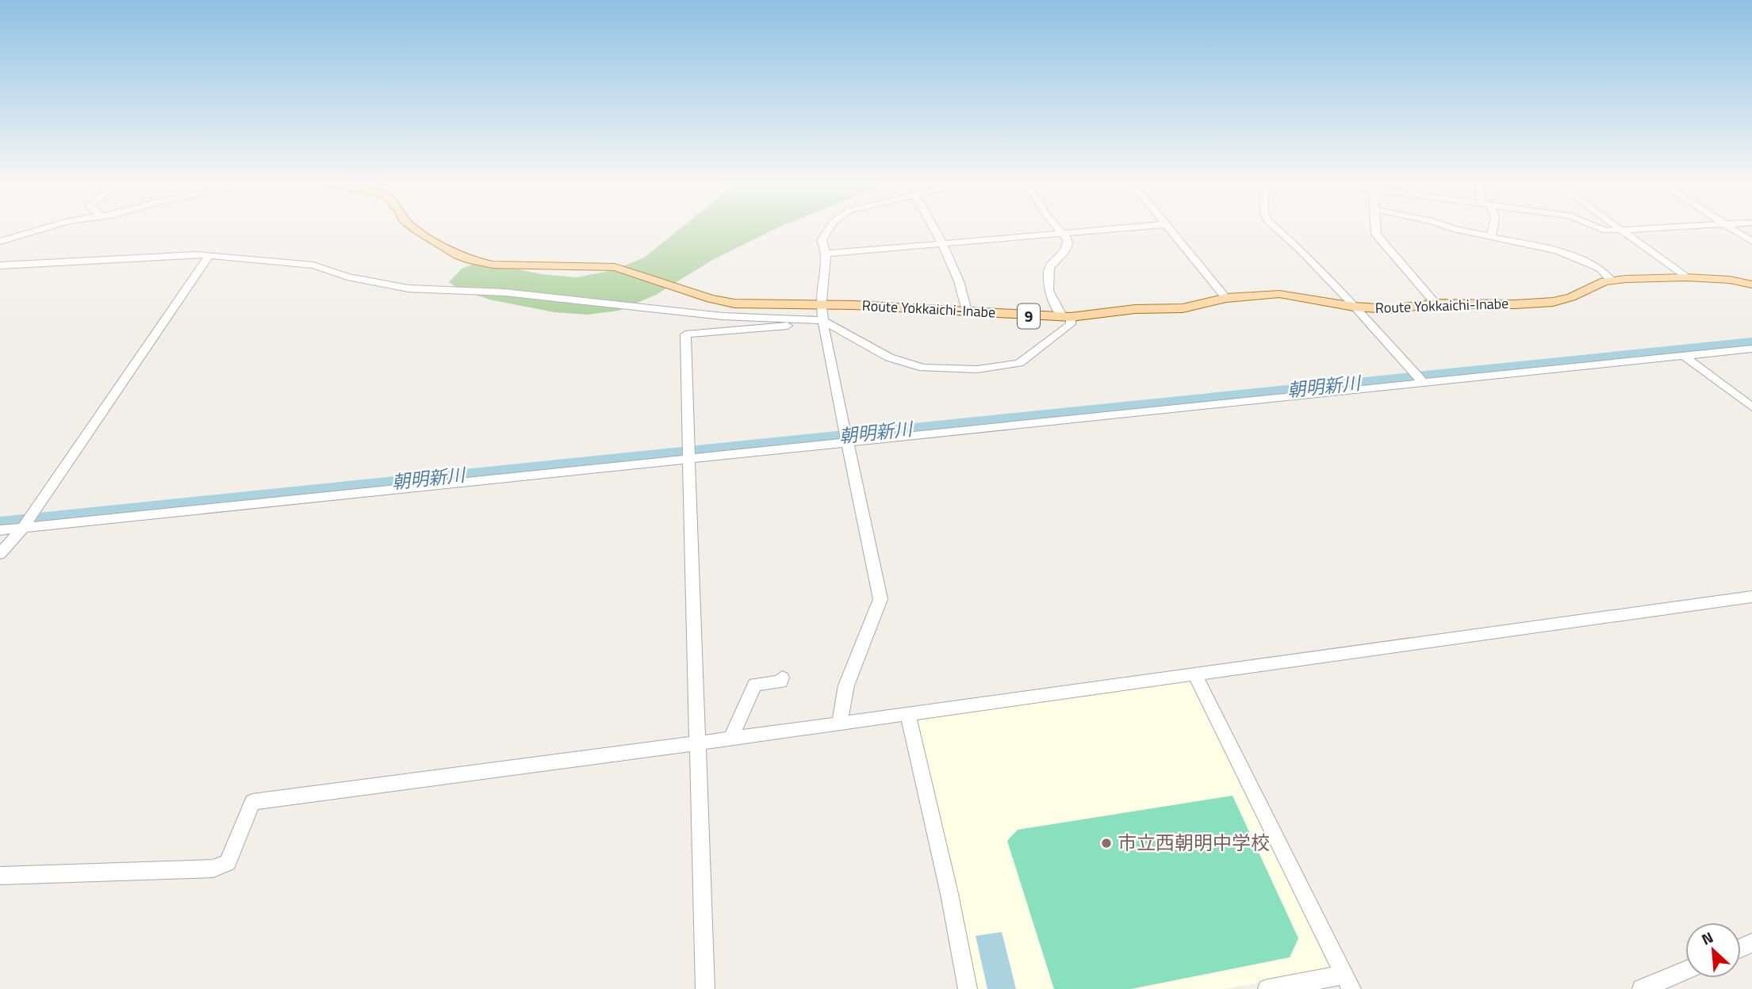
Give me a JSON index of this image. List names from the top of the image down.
{
  "streets": {
    "main road": ["Route Yokkaichi-Inabe", "9"]
  },
  "water": ["朝明新川"],
  "places": ["市立西朝明中学校"],
  "north": "top left"
}
